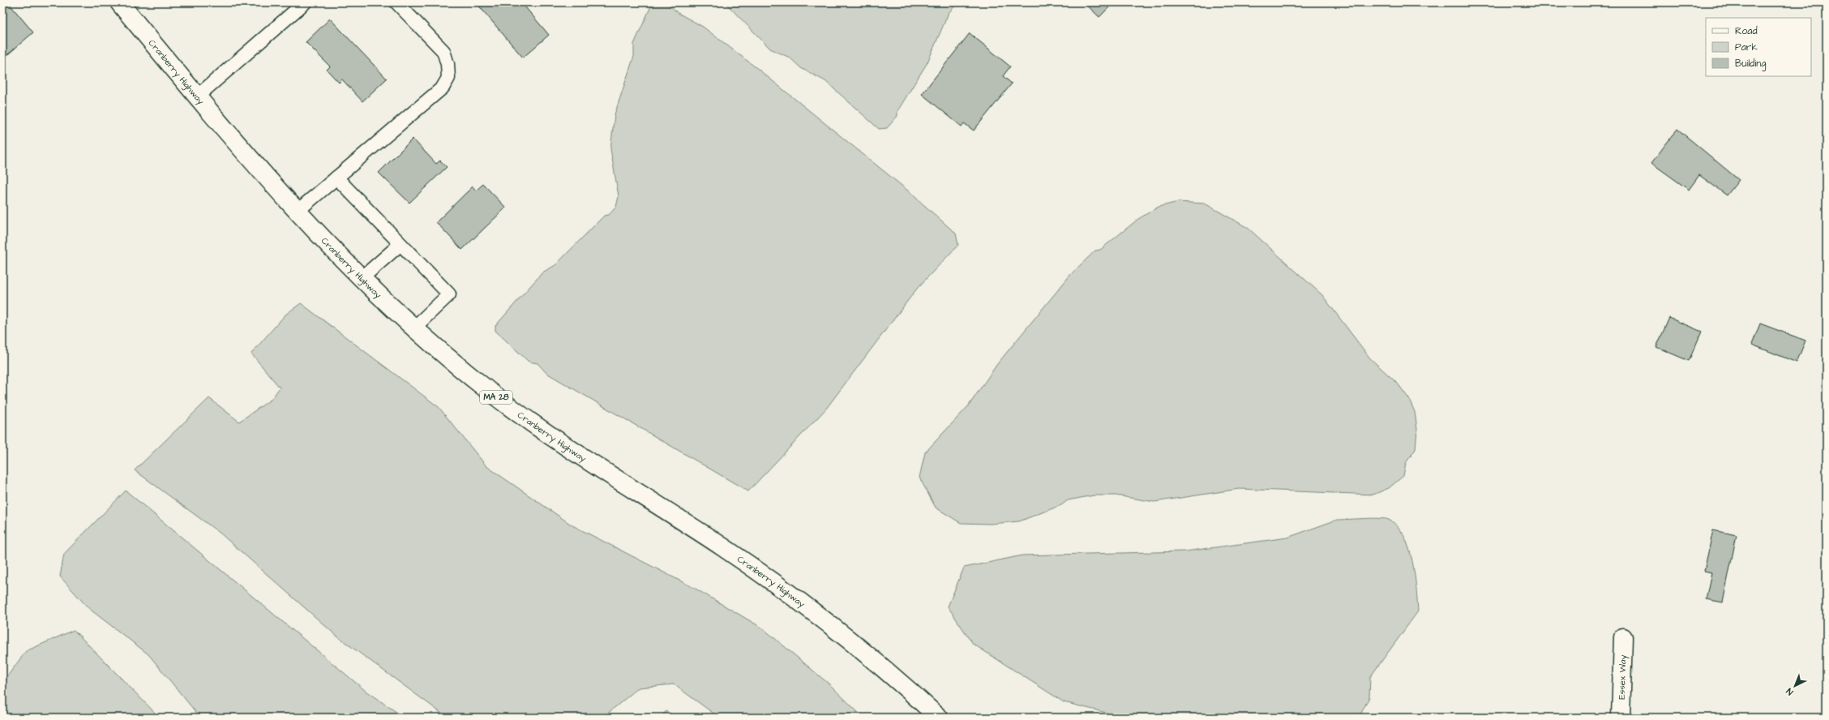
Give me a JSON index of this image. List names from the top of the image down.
{
  "streets": {
    "main road": ["Cranberry Highway", "MA 28", "Essex Way"]
  },
  "legend": ["Road", "Park", "Building"],
  "north": "bottom left"
}
